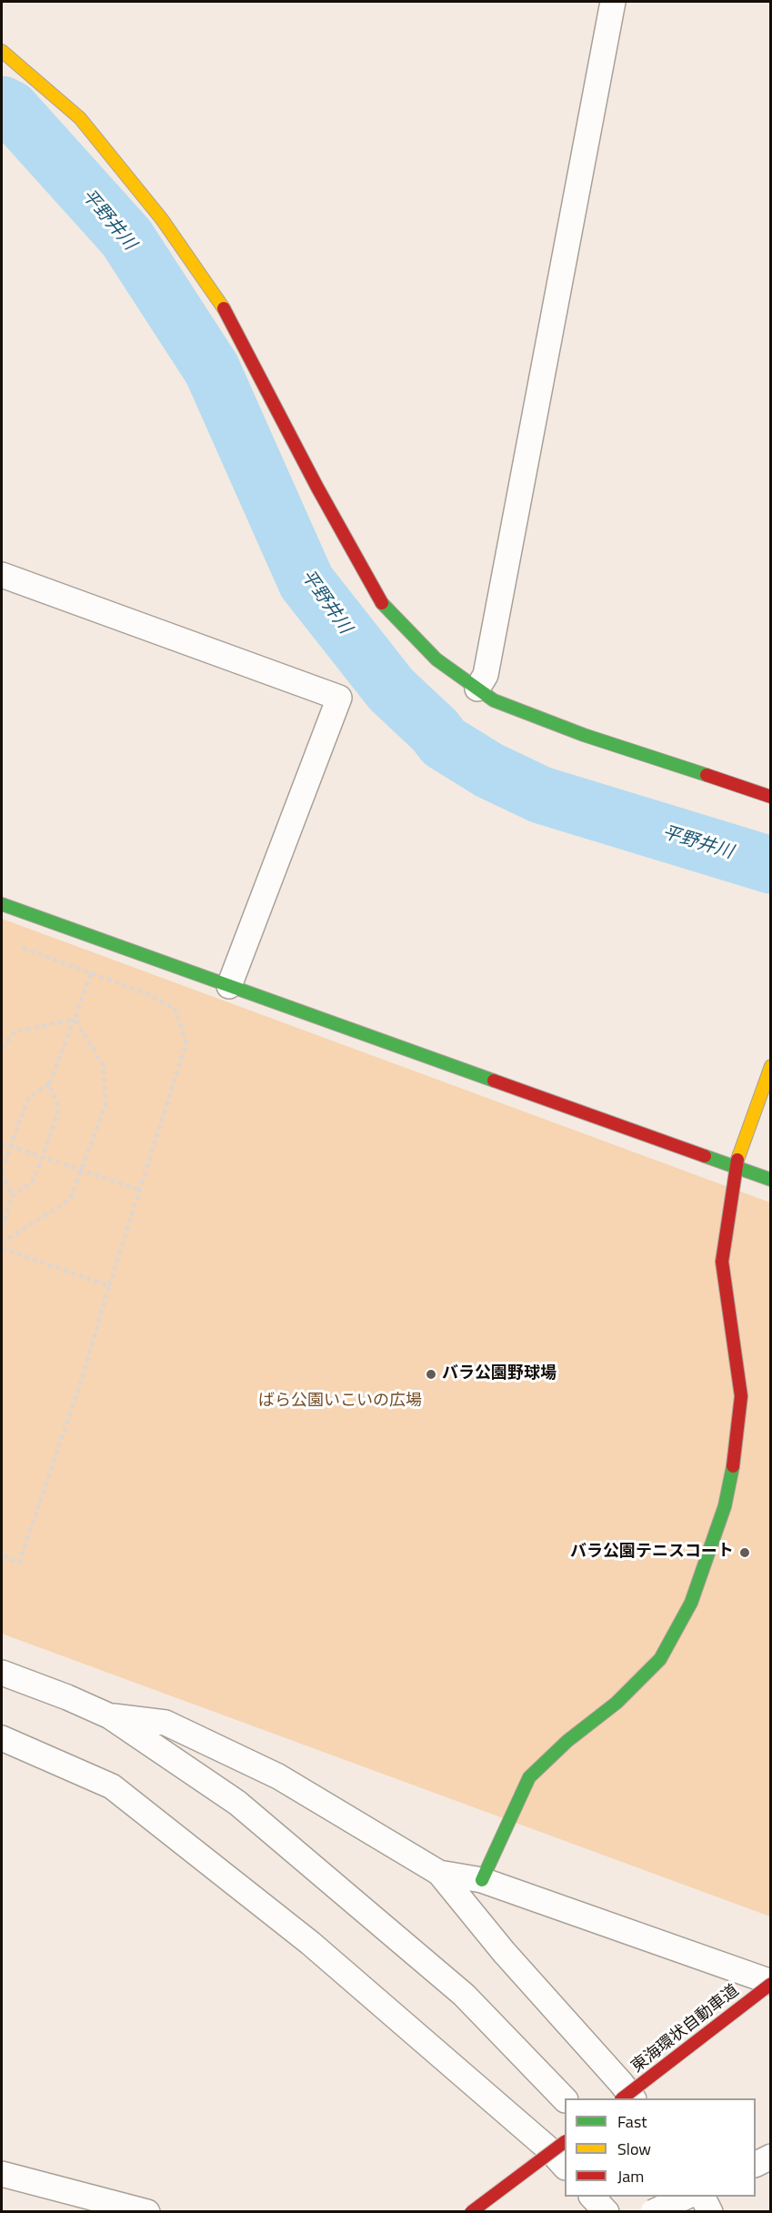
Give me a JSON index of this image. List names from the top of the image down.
{
  "streets": {
    "main road": ["東海環状自動車道"]
  },
  "water": ["平野井川"],
  "parks": ["ばら公園いこいの広場"],
  "places": ["バラ公園野球場", "バラ公園テニスコート"],
  "legend": ["Fast", "Slow", "Jam"]
}
